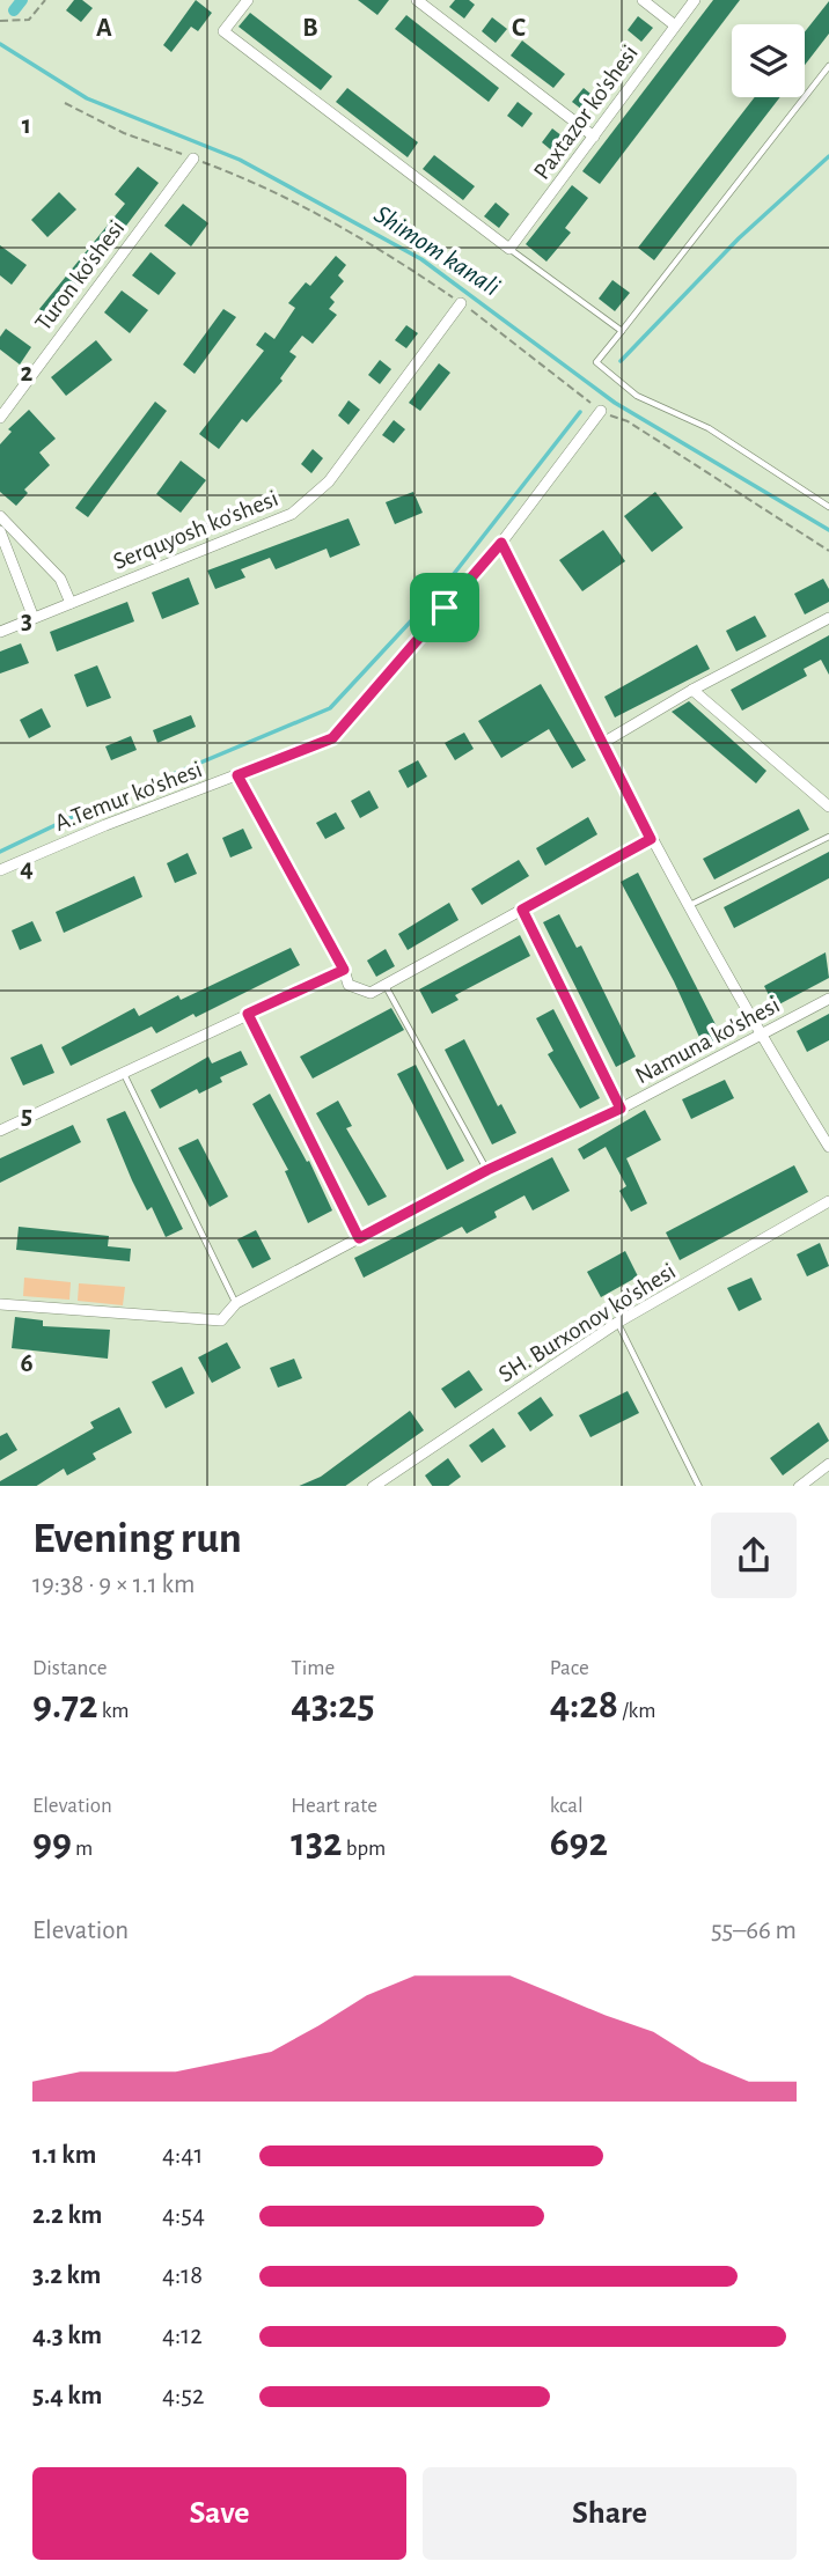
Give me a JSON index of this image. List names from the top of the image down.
{
  "streets": {
    "street": [
      "Paxtazor ko'shesi",
      "Turon ko'shesi",
      "Serquyosh ko'shesi",
      "A.Temur ko'shesi",
      "Namuna ko'shesi",
      "SH. Burxonov ko'shesi"
    ]
  },
  "water": ["Shimom kanali"],
  "page": {
    "heading": ["Evening run", "19:38 · 9 × 1.1 km"],
    "stats": [
      ["Distance", "9.72 km"],
      ["Time", "43:25"],
      ["Pace", "4:28 /km"],
      ["Elevation", "99 m"],
      ["Heart rate", "132 bpm"],
      ["kcal", "692"]
    ],
    "chart": ["Elevation", "55–66 m"],
    "list": [
      {
        "name": "1.1 km",
        "note": "4:41"
      },
      {
        "name": "2.2 km",
        "note": "4:54"
      },
      {
        "name": "3.2 km",
        "note": "4:18"
      },
      {
        "name": "4.3 km",
        "note": "4:12"
      },
      {
        "name": "5.4 km",
        "note": "4:52"
      }
    ],
    "buttons": ["Save", "Share"]
  },
  "grid": {
    "columns": ["A", "B", "C"],
    "rows": [
      "1",
      "2",
      "3",
      "4",
      "5",
      "6"
    ]
  }
}
